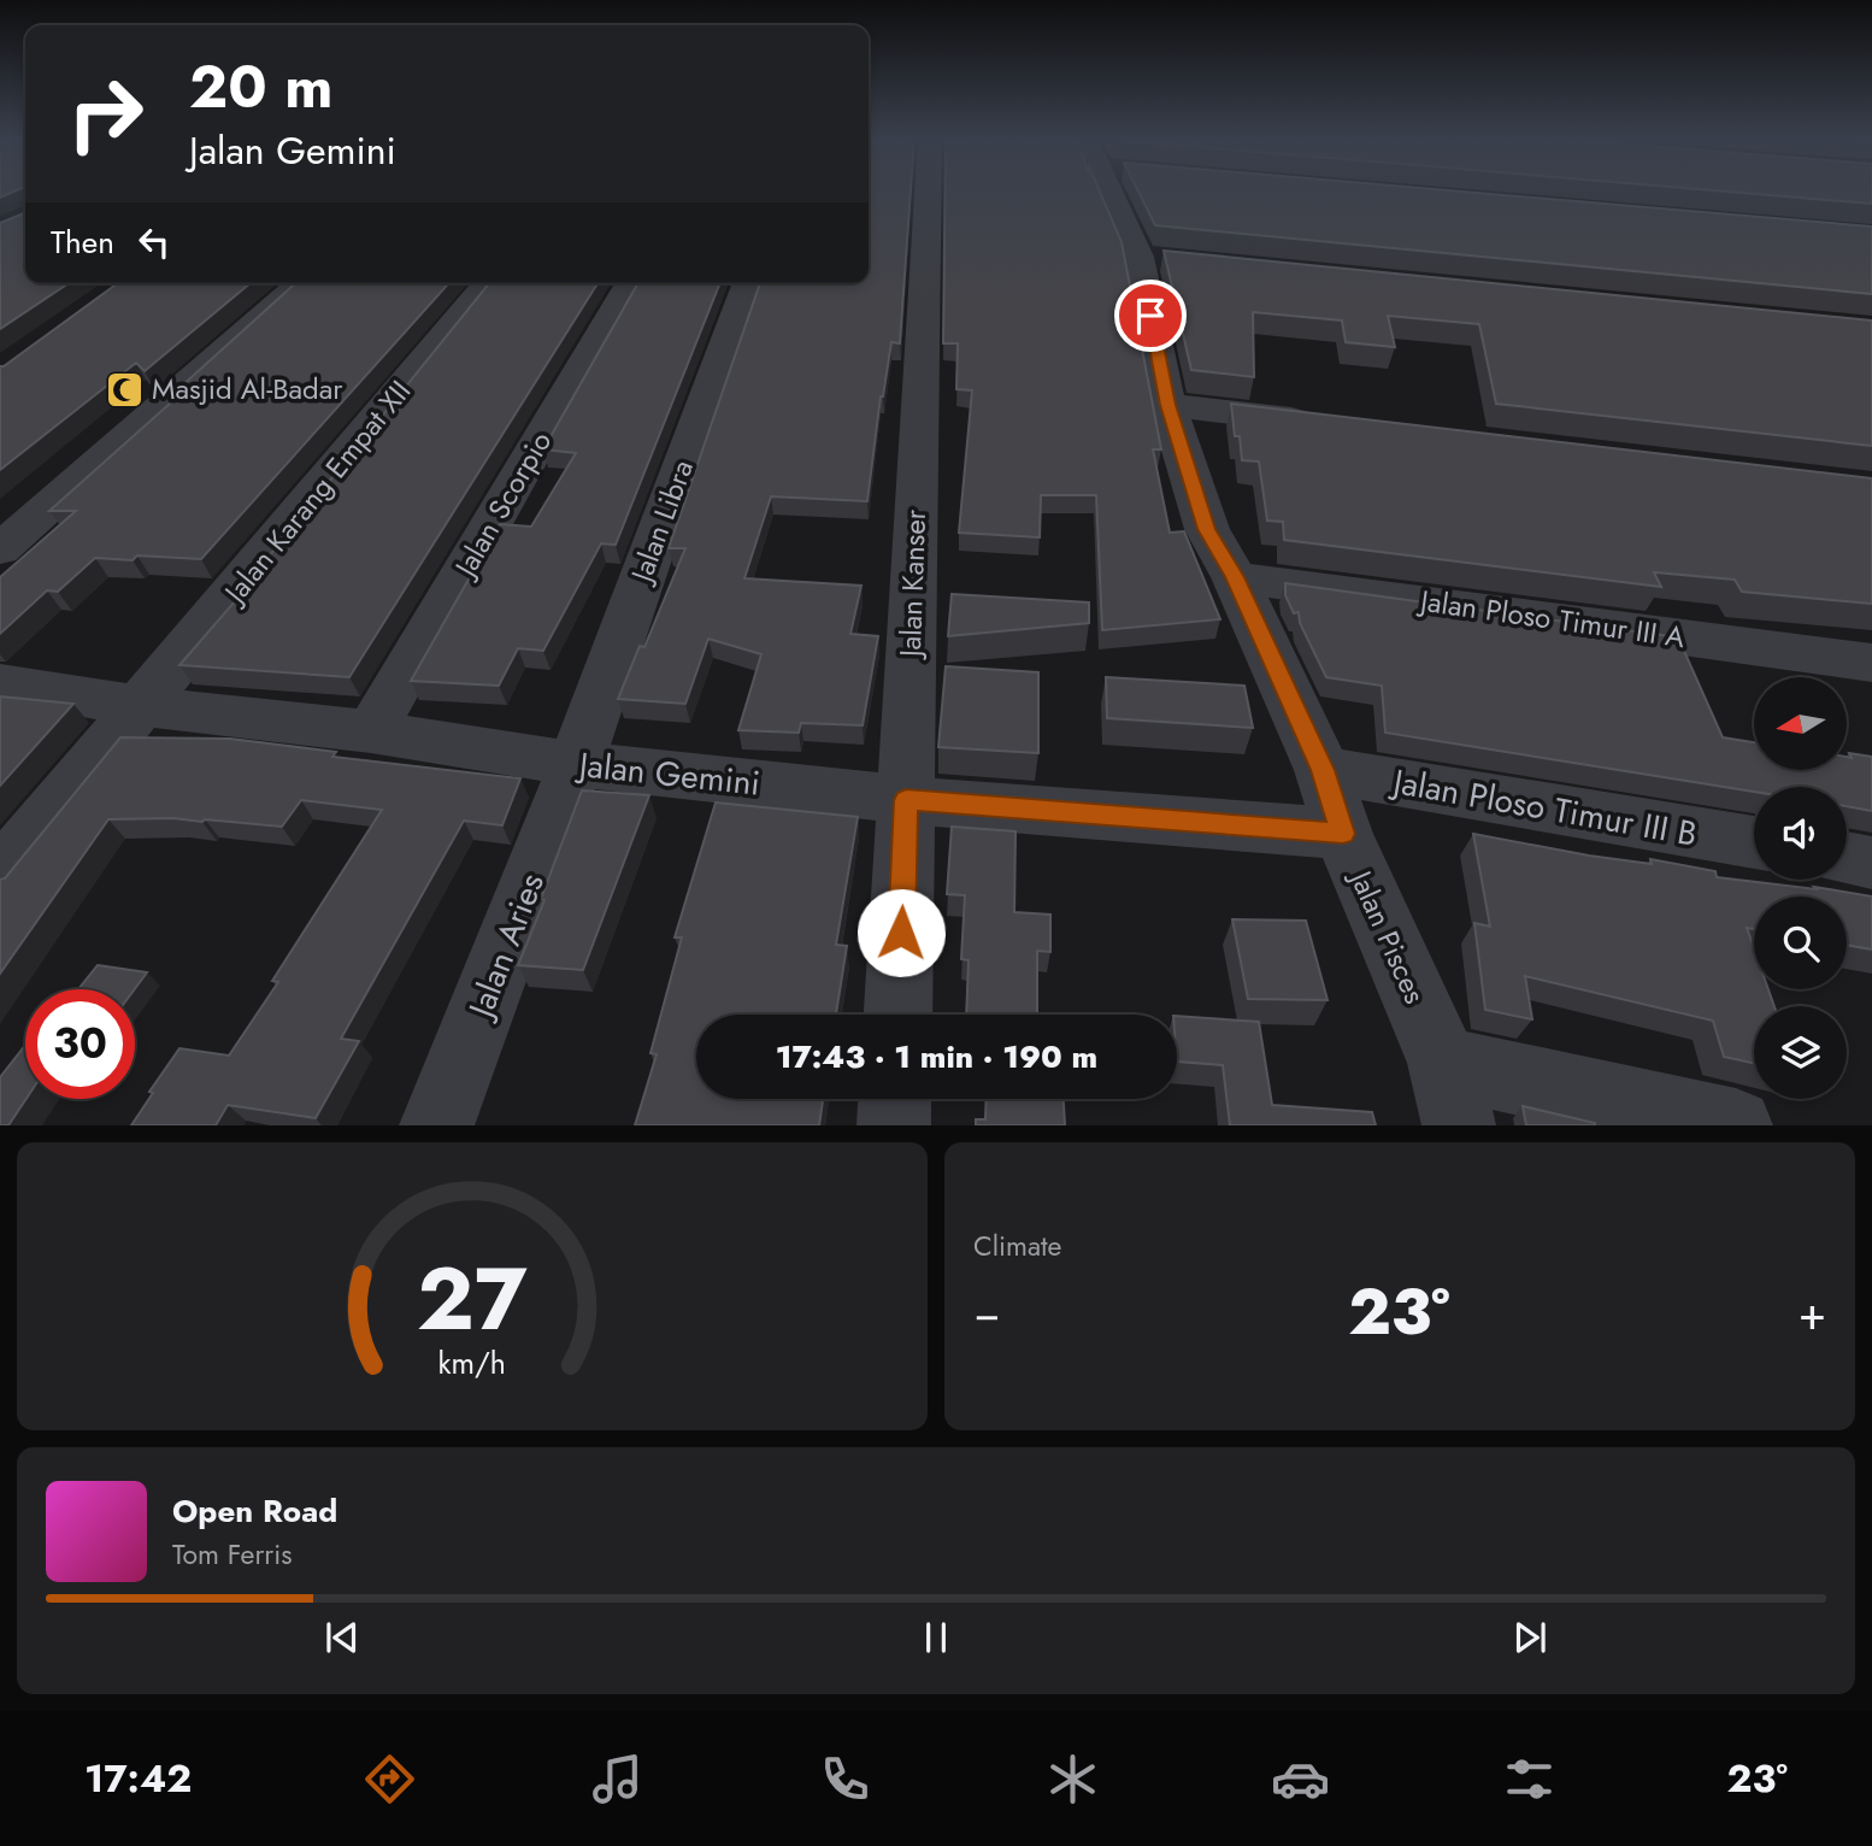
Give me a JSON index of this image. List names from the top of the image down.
{
  "streets": {
    "street": [
      "Jalan Karang Empat XII",
      "Jalan Scorpio",
      "Jalan Libra",
      "Jalan Kanser",
      "Jalan Ploso Timur III A",
      "Jalan Gemini",
      "Jalan Ploso Timur III B",
      "Jalan Pisces",
      "Jalan Aries"
    ]
  },
  "crossings": [
    ["Jalan Karang Empat XII", "Jalan Gemini"],
    ["Jalan Scorpio", "Jalan Gemini"],
    ["Jalan Libra", "Jalan Gemini"],
    ["Jalan Libra", "Jalan Aries"],
    ["Jalan Kanser", "Jalan Gemini"],
    ["Jalan Ploso Timur III A", "Jalan Pisces"],
    ["Jalan Gemini", "Jalan Pisces"],
    ["Jalan Gemini", "Jalan Aries"],
    ["Jalan Ploso Timur III B", "Jalan Pisces"]
  ],
  "places": {
    "mosque": ["Masjid Al-Badar"]
  },
  "north": "left",
  "page": {
    "turn": ["20 m", "Jalan Gemini"],
    "then": "Then",
    "limit": "30",
    "trip": "17:43 · 1 min · 190 m",
    "tile": "Climate",
    "heat": ["−", "23°", "+"],
    "song": ["Open Road", "Tom Ferris"],
    "tabs": ["17:42", "23°"],
    "gauge": ["27", "km/h"]
  }
}
